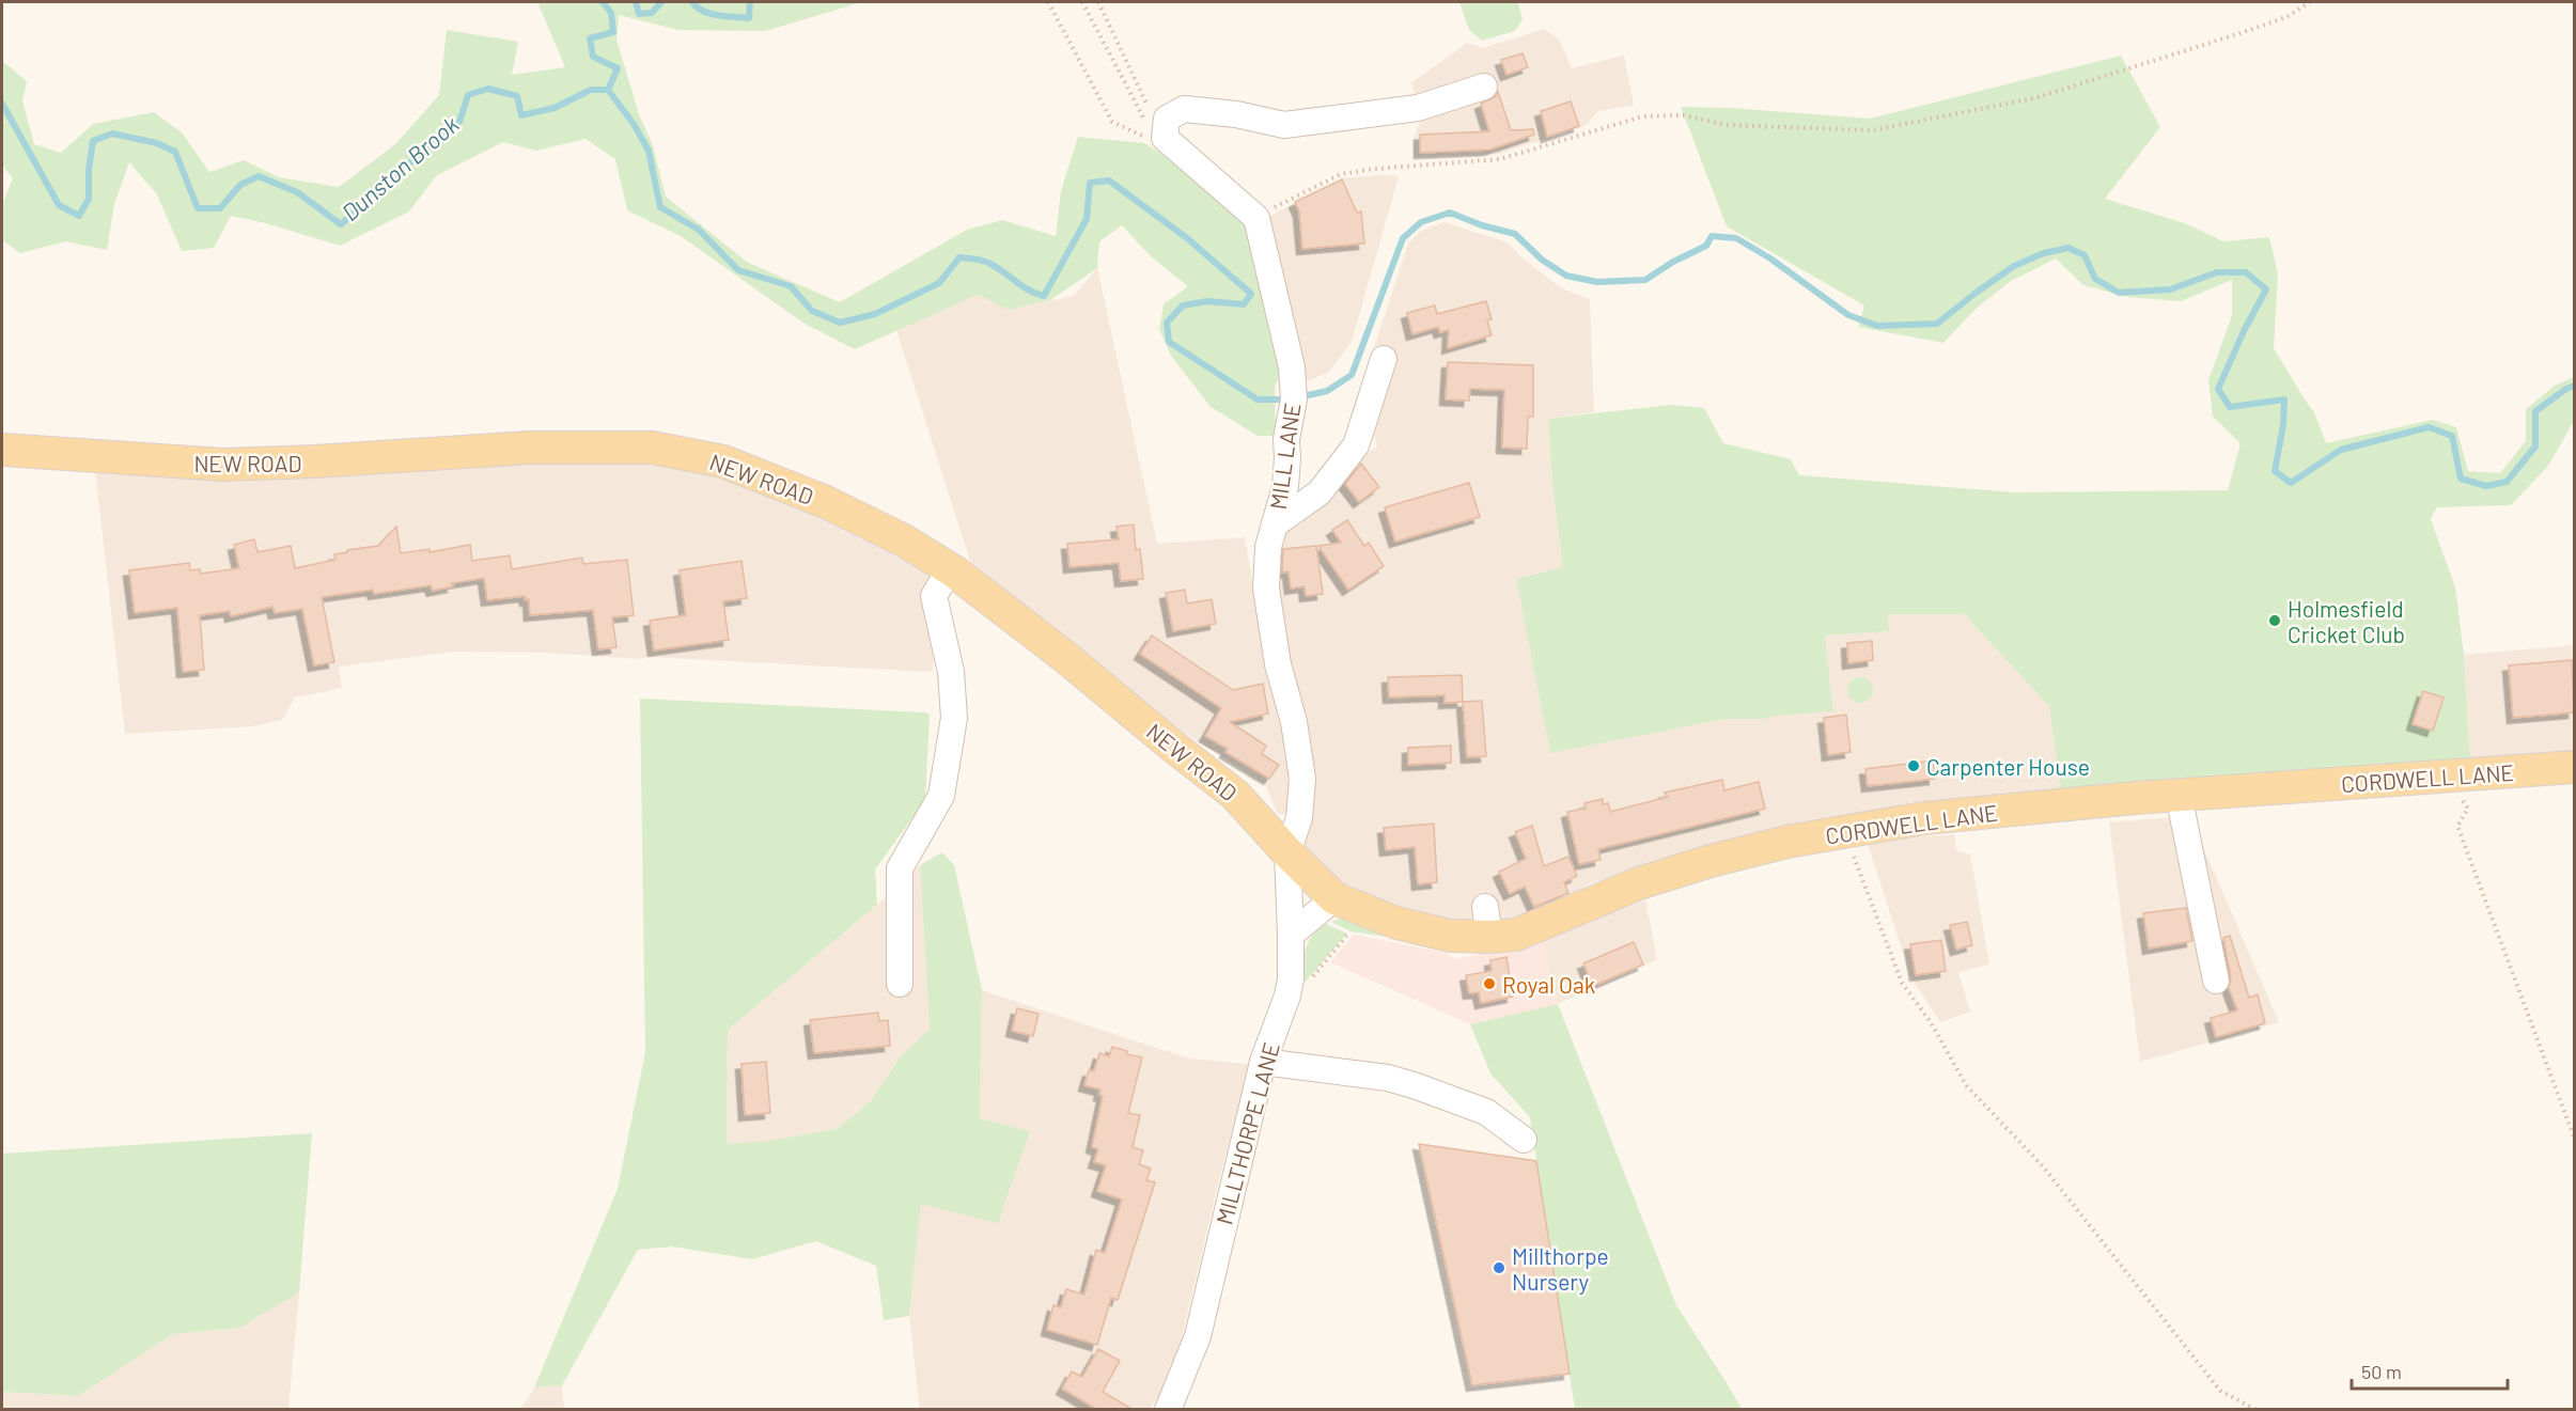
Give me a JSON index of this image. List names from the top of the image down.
{
  "streets": {
    "main road": ["NEW ROAD", "CORDWELL LANE"],
    "street": ["MILL LANE", "MILLTHORPE LANE"]
  },
  "crossings": [
    ["MILL LANE", "NEW ROAD"],
    ["MILL LANE", "CORDWELL LANE"],
    ["MILL LANE", "MILLTHORPE LANE"],
    ["NEW ROAD", "CORDWELL LANE"],
    ["NEW ROAD", "MILLTHORPE LANE"],
    ["CORDWELL LANE", "MILLTHORPE LANE"]
  ],
  "water": ["Dunston Brook"],
  "places": [
    "Holmesfield Cricket Club",
    "Carpenter House",
    "Royal Oak",
    "Millthorpe Nursery"
  ],
  "scale_bar": "50 m"
}
